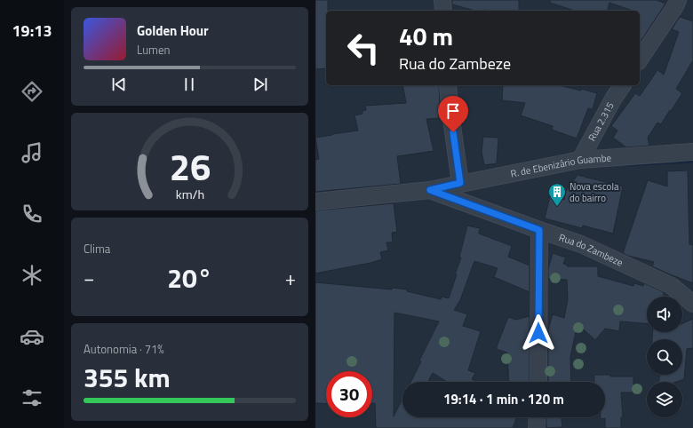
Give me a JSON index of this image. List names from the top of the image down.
{
  "streets": {
    "street": ["Rua 2.315", "R. de Ebenizário Guambe", "Rua do Zambeze"]
  },
  "crossings": [
    ["Rua 2.315", "R. de Ebenizário Guambe"],
    ["R. de Ebenizário Guambe", "Rua do Zambeze"]
  ],
  "places": {
    "building": ["Nova escola do bairro"]
  },
  "page": {
    "tabs": "19:13",
    "turn": ["40 m", "Rua do Zambeze"],
    "song": ["Golden Hour", "Lumen"],
    "tile": [
      "Clima",
      ["Autonomia · 71%", "355 km"]
    ],
    "heat": ["−", "20°", "+"],
    "limit": "30",
    "trip": "19:14 · 1 min · 120 m",
    "gauge": ["26", "km/h"]
  }
}
